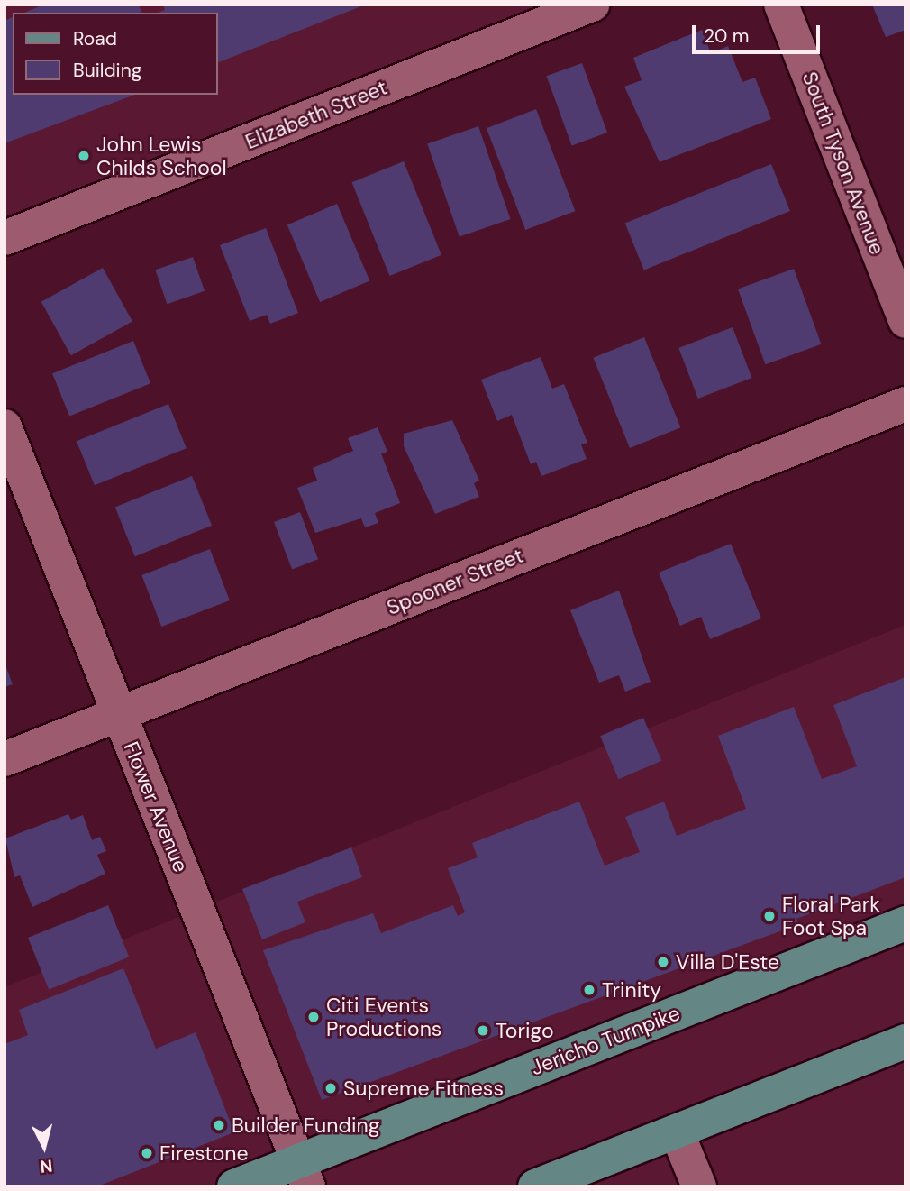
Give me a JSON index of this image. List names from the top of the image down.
{
  "streets": {
    "main road": ["Jericho Turnpike"],
    "street": [
      "Elizabeth Street",
      "South Tyson Avenue",
      "Spooner Street",
      "Flower Avenue"
    ]
  },
  "crossings": [
    ["Spooner Street", "Flower Avenue"],
    ["Flower Avenue", "Jericho Turnpike"]
  ],
  "places": [
    "John Lewis Childs School",
    "Floral Park Foot Spa",
    "Villa D'Este",
    "Trinity",
    "Citi Events Productions",
    "Torigo",
    "Supreme Fitness",
    "Builder Funding",
    "Firestone"
  ],
  "legend": ["Road", "Building"],
  "scale_bar": "20 m",
  "north": "bottom"
}
